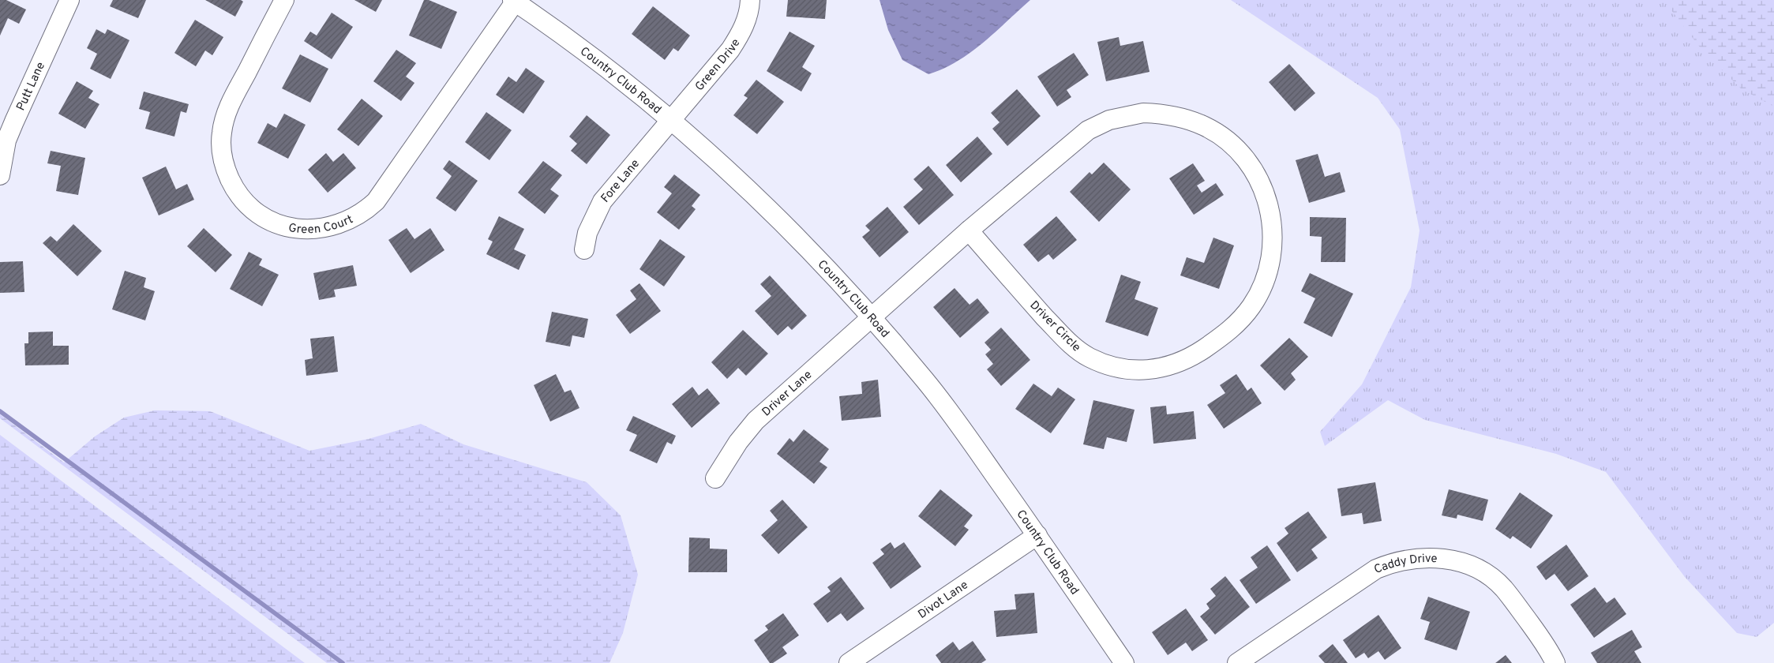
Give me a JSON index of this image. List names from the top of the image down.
{
  "streets": {
    "street": [
      "Green Drive",
      "Country Club Road",
      "Putt Lane",
      "Fore Lane",
      "Green Court",
      "Driver Circle",
      "Driver Lane",
      "Caddy Drive",
      "Divot Lane"
    ]
  },
  "crossings": [
    ["Green Drive", "Country Club Road"],
    ["Green Drive", "Fore Lane"],
    ["Country Club Road", "Fore Lane"],
    ["Country Club Road", "Green Court"],
    ["Country Club Road", "Driver Circle"],
    ["Country Club Road", "Driver Lane"],
    ["Country Club Road", "Divot Lane"],
    ["Driver Circle", "Driver Lane"]
  ]
}
